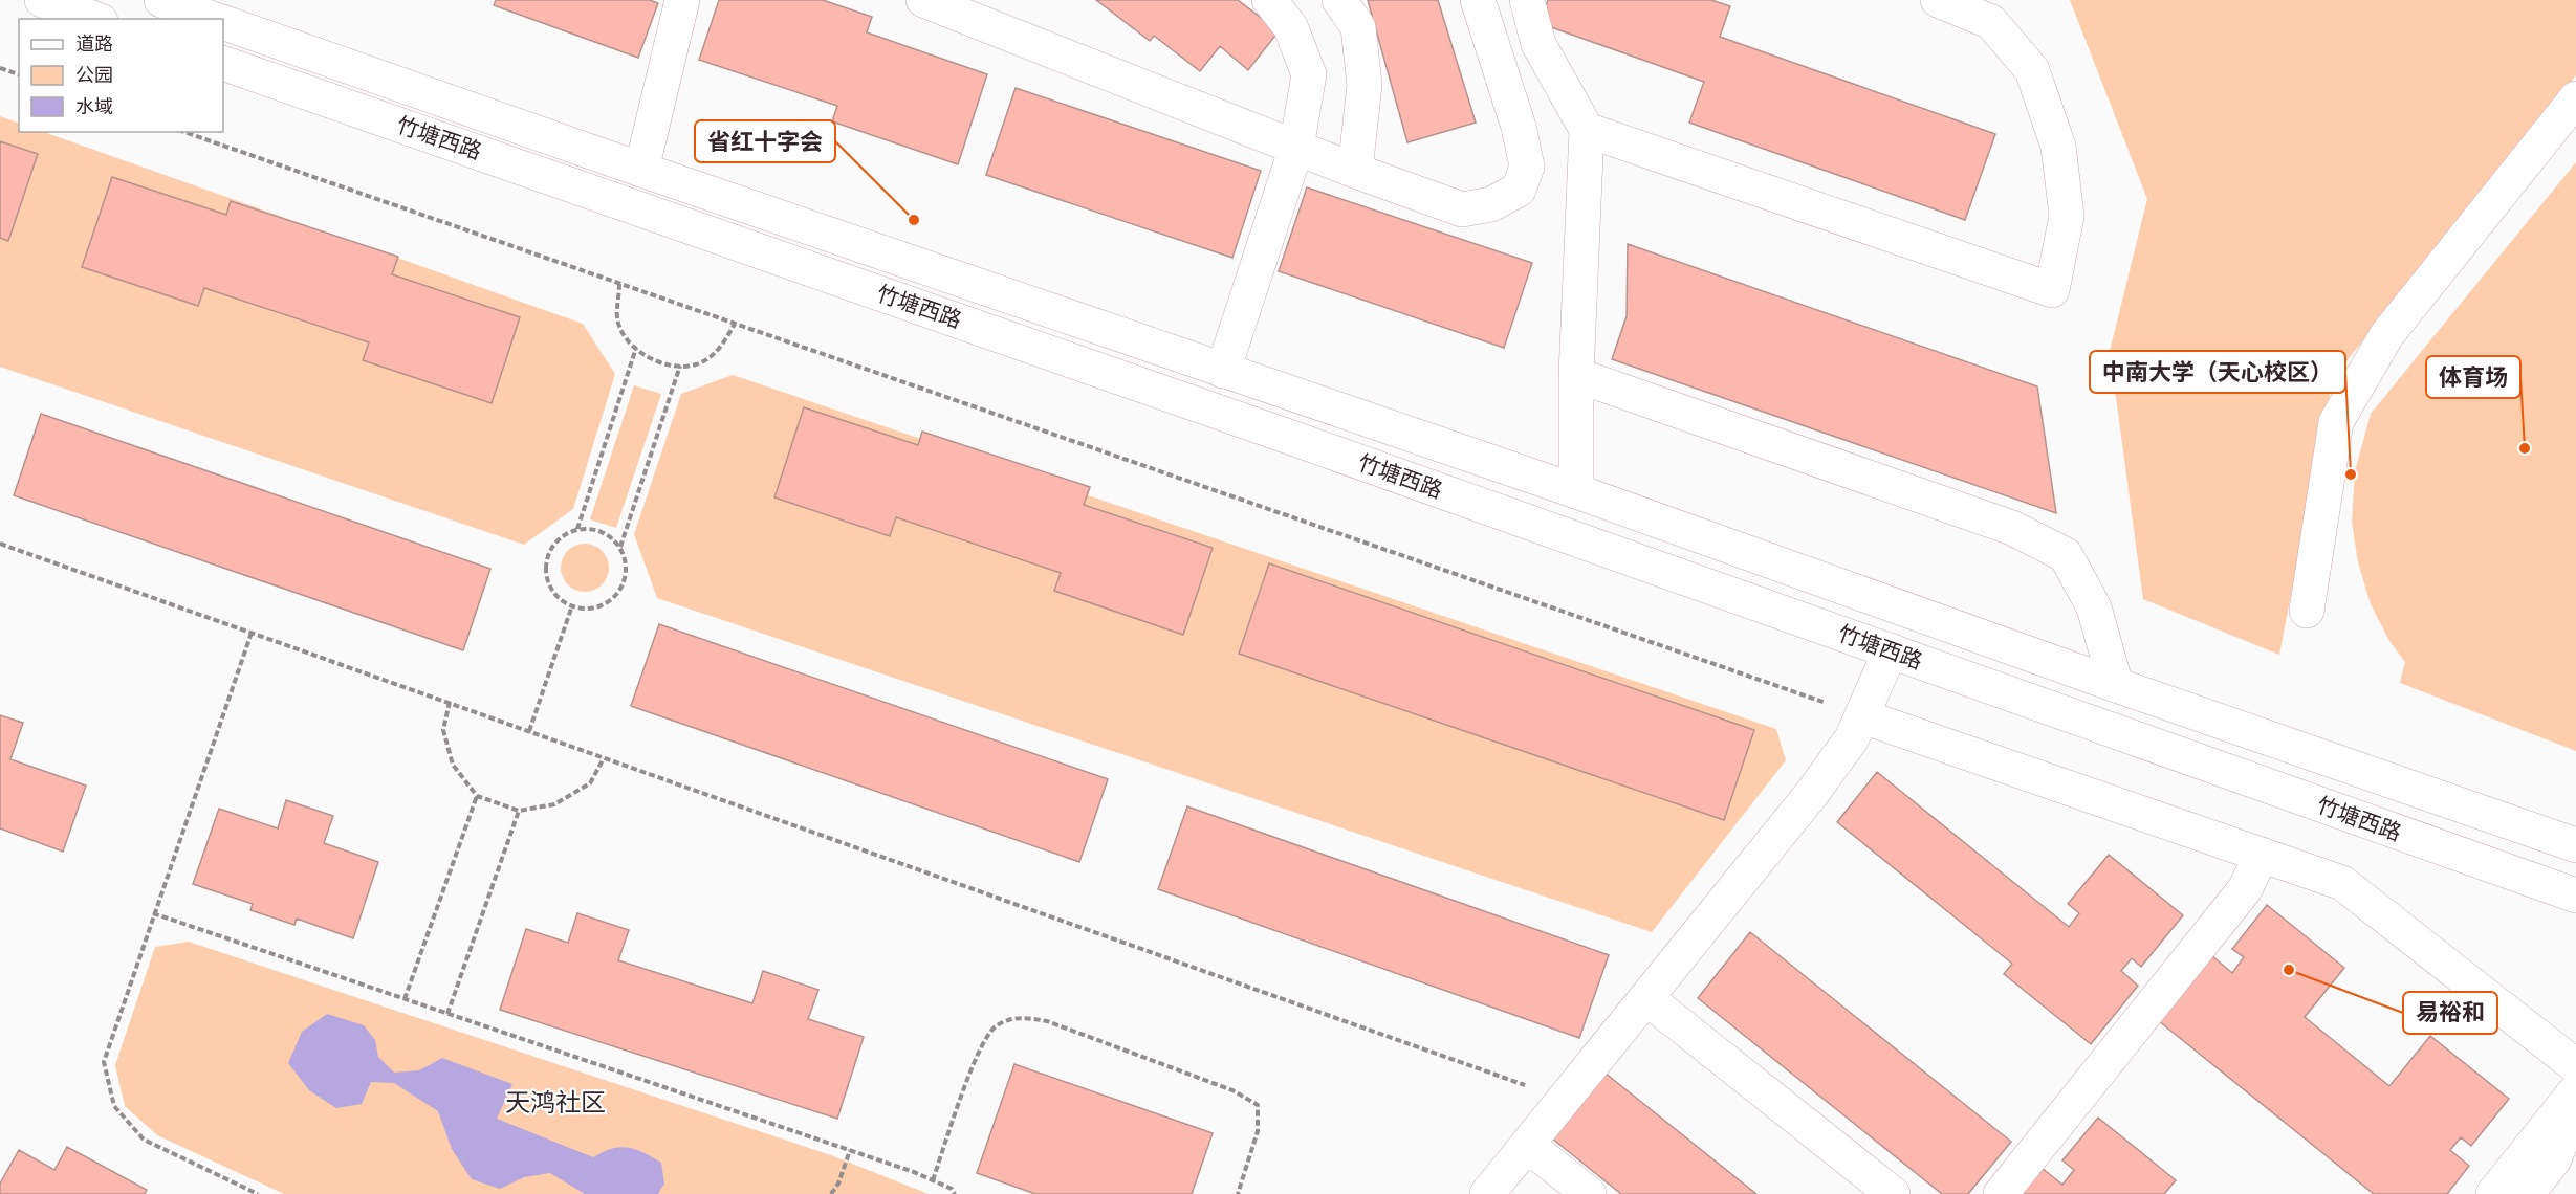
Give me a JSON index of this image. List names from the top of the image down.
{
  "streets": {
    "main road": ["竹塘西路"]
  },
  "districts": ["天鸿社区"],
  "places": [
    "省红十字会",
    "体育场",
    "中南大学（天心校区）",
    "易裕和"
  ],
  "legend": ["道路", "公园", "水域"]
}
